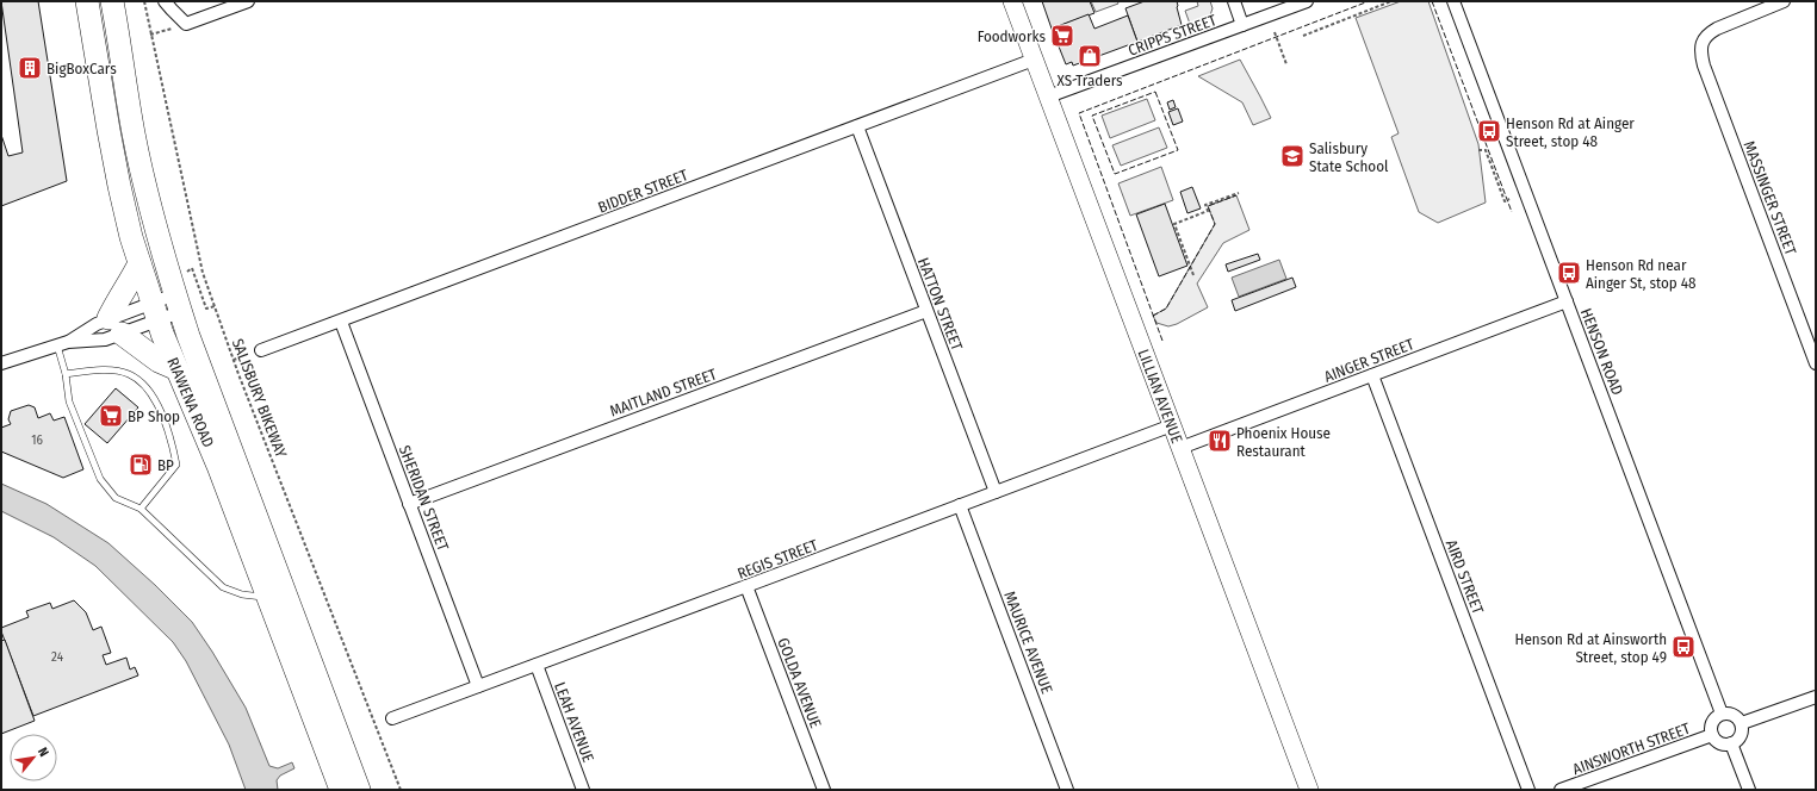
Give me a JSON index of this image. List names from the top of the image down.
{
  "streets": {
    "highway": ["RIAWENA ROAD"],
    "street": [
      "CRIPPS STREET",
      "BIDDER STREET",
      "MASSINGER STREET",
      "HATTON STREET",
      "HENSON ROAD",
      "AINGER STREET",
      "MAITLAND STREET",
      "LILLIAN AVENUE",
      "SHERIDAN STREET",
      "REGIS STREET",
      "AIRD STREET",
      "MAURICE AVENUE",
      "GOLDA AVENUE",
      "LEAH AVENUE",
      "AINSWORTH STREET"
    ],
    "path": ["SALISBURY BIKEWAY"]
  },
  "crossings": [
    ["CRIPPS STREET", "LILLIAN AVENUE"],
    ["BIDDER STREET", "HATTON STREET"],
    ["BIDDER STREET", "LILLIAN AVENUE"],
    ["BIDDER STREET", "SHERIDAN STREET"],
    ["HATTON STREET", "MAITLAND STREET"],
    ["HATTON STREET", "REGIS STREET"],
    ["HENSON ROAD", "AINGER STREET"],
    ["HENSON ROAD", "AINSWORTH STREET"],
    ["AINGER STREET", "LILLIAN AVENUE"],
    ["AINGER STREET", "AIRD STREET"],
    ["MAITLAND STREET", "SHERIDAN STREET"],
    ["LILLIAN AVENUE", "REGIS STREET"],
    ["SHERIDAN STREET", "REGIS STREET"],
    ["REGIS STREET", "MAURICE AVENUE"],
    ["REGIS STREET", "GOLDA AVENUE"],
    ["REGIS STREET", "LEAH AVENUE"]
  ],
  "places": {
    "supermarket": ["Foodworks", "BP Shop"],
    "shop": ["XS Traders"],
    "building": ["BigBoxCars"],
    "bus stop": ["Henson Rd at Ainger Street, stop 48", "Henson Rd near Ainger St, stop 48", "Henson Rd at Ainsworth Street, stop 49"],
    "school or university": ["Salisbury State School"],
    "restaurant": ["Phoenix House Restaurant"],
    "fuel station": ["BP"]
  },
  "house_numbers": ["16", "24"],
  "north": "top right"
}
